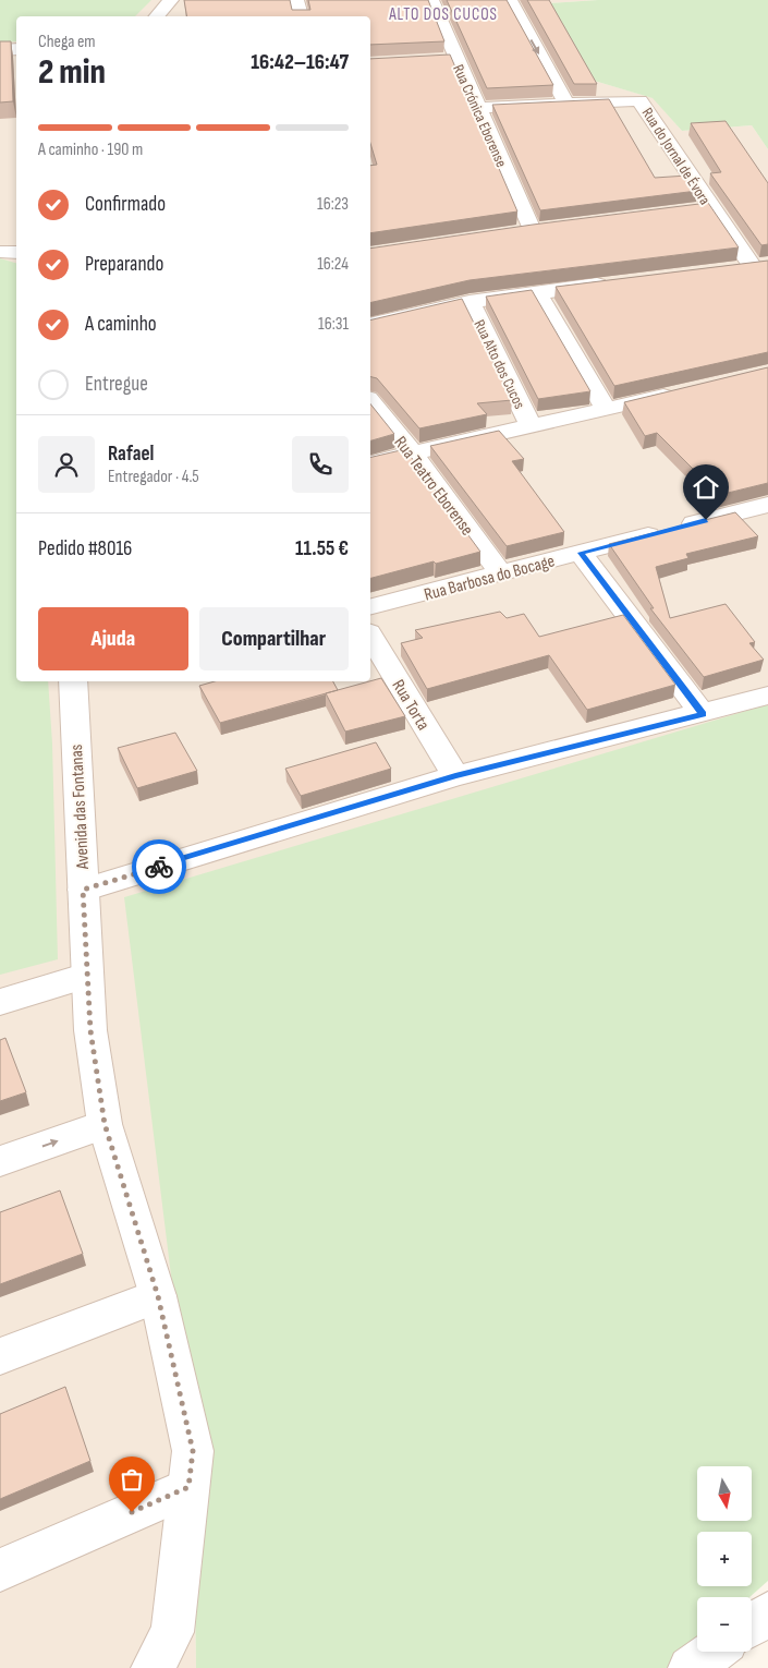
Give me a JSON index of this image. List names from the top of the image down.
{
  "streets": {
    "street": [
      "Rua Crónica Eborense",
      "Rua do Jornal de Évora",
      "Rua Alto dos Cucos",
      "Rua Teatro Eborense",
      "Rua Barbosa do Bocage",
      "Rua Torta",
      "Avenida das Fontanas"
    ]
  },
  "crossings": [
    ["Rua Crónica Eborense", "Rua do Jornal de Évora"],
    ["Rua Teatro Eborense", "Rua Barbosa do Bocage"]
  ],
  "districts": ["ALTO DOS CUCOS"],
  "north": "bottom",
  "page": {
    "heading": ["2 min", "Chega em", "16:42–16:47"],
    "panel": [
      "Rafael",
      "Entregador · 4.5",
      "Pedido #8016",
      "11.55 €"
    ],
    "bar": "A caminho · 190 m",
    "list": [
      ["Confirmado", "16:23"],
      ["Preparando", "16:24"],
      ["A caminho", "16:31"],
      "Entregue"
    ],
    "buttons": ["Ajuda", "Compartilhar"],
    "map_buttons": ["+", "−"]
  }
}
